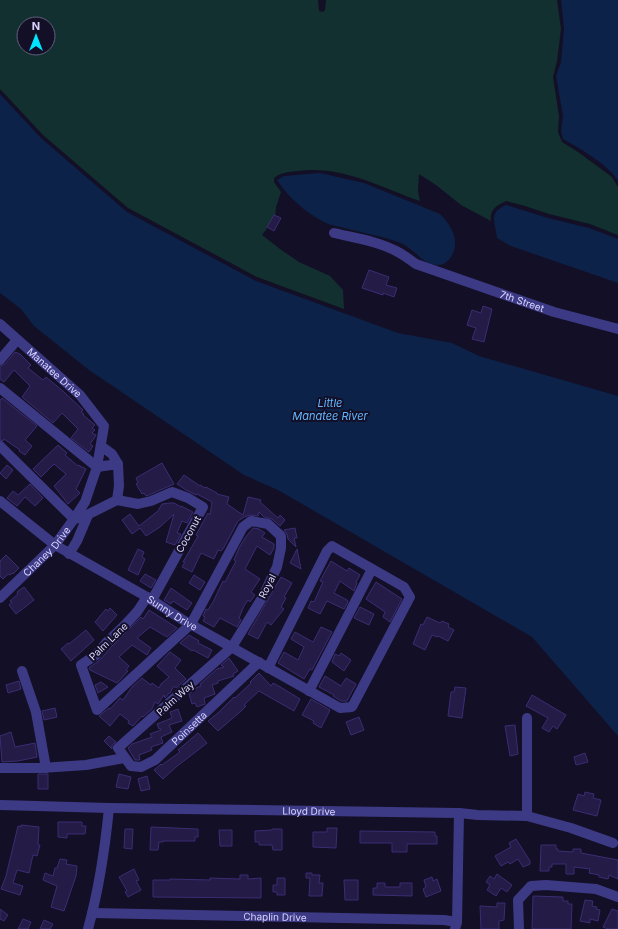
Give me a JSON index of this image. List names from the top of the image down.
{
  "streets": {
    "street": [
      "7th Street",
      "Manatee Drive",
      "Coconut",
      "Chaney Drive",
      "Royal",
      "Sunny Drive",
      "Palm Lane",
      "Palm Way",
      "Poinsetta",
      "Lloyd Drive",
      "Chaplin Drive"
    ]
  },
  "crossings": [
    ["Coconut", "Chaney Drive"],
    ["Coconut", "Sunny Drive"],
    ["Coconut", "Palm Lane"],
    ["Chaney Drive", "Sunny Drive"],
    ["Royal", "Sunny Drive"],
    ["Royal", "Palm Lane"],
    ["Royal", "Palm Way"],
    ["Sunny Drive", "Palm Lane"],
    ["Sunny Drive", "Palm Way"],
    ["Sunny Drive", "Poinsetta"],
    ["Palm Way", "Poinsetta"]
  ],
  "water": ["Little Manatee River"],
  "north": "top"
}
